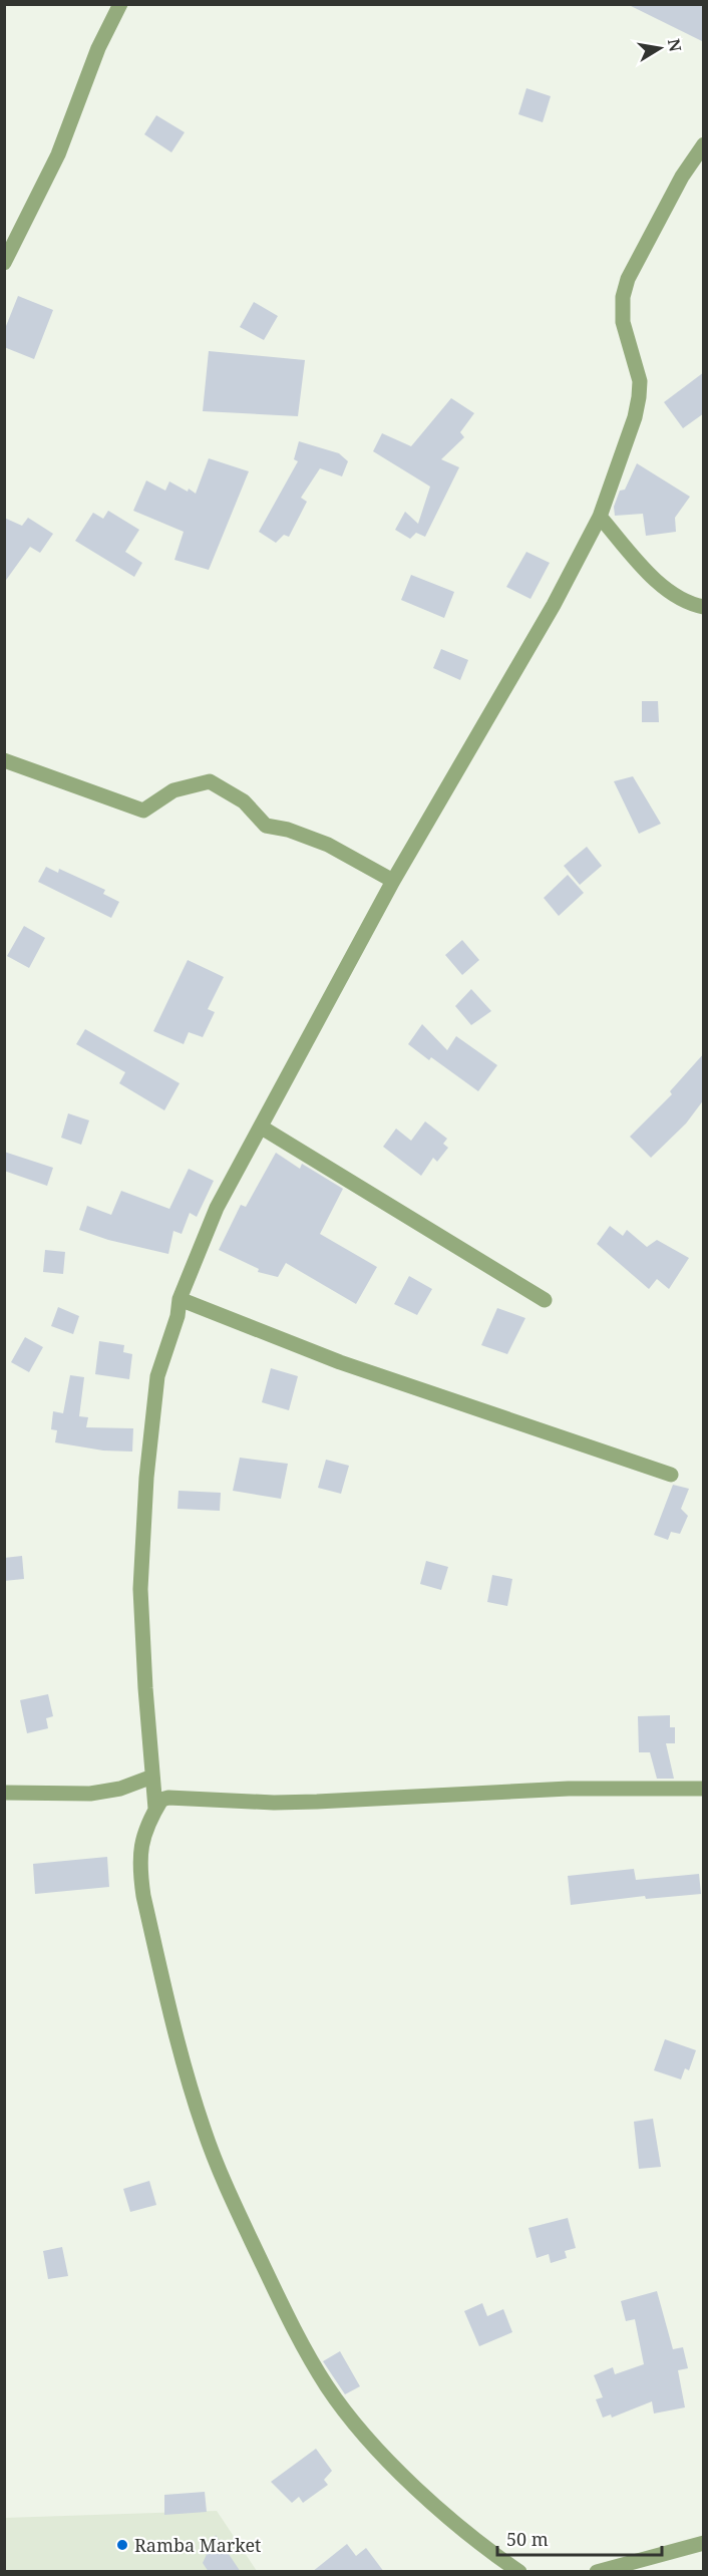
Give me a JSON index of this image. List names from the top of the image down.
{
  "places": ["Ramba Market"],
  "scale_bar": "50 m",
  "north": "right"
}
